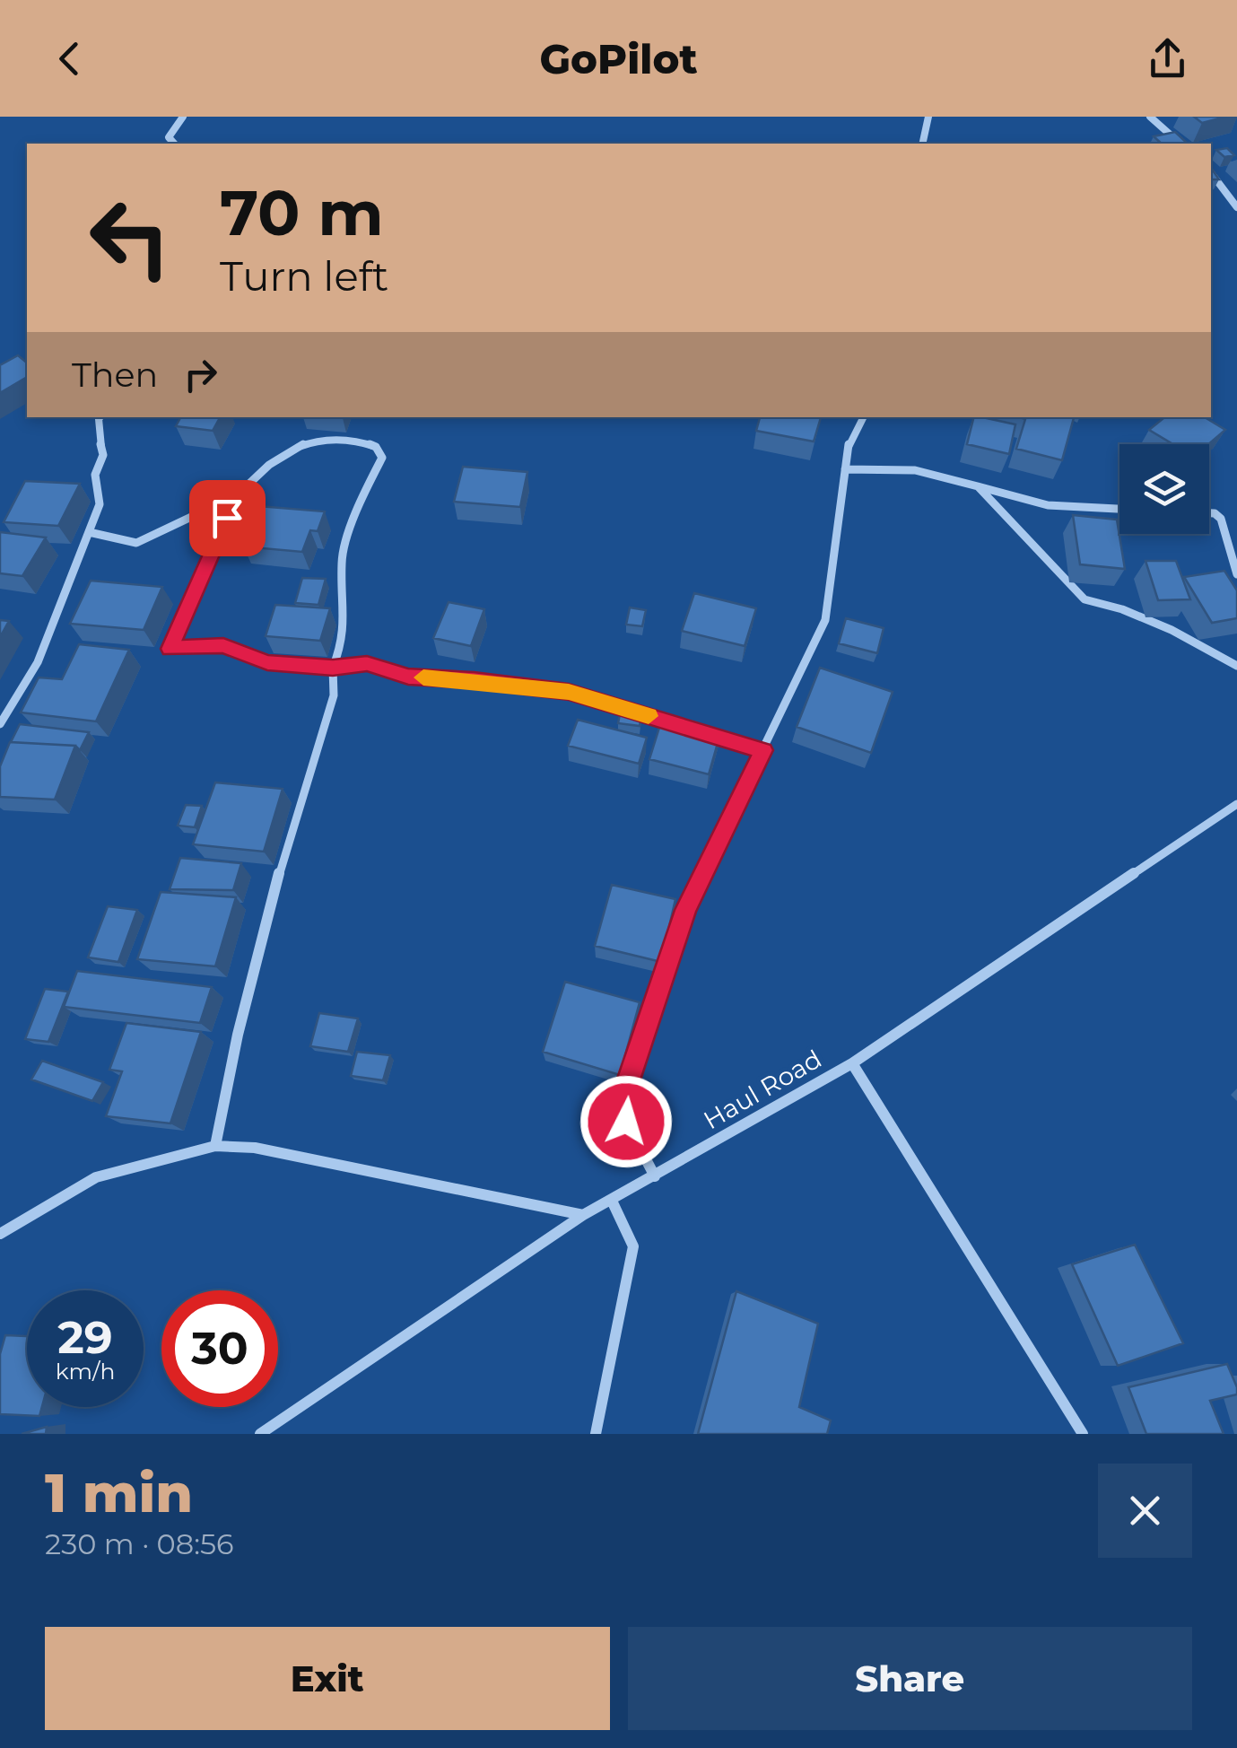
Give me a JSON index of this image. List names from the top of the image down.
{
  "streets": {
    "street": ["Haul Road"]
  },
  "page": {
    "header": "GoPilot",
    "turn": ["70 m", "Turn left"],
    "then": "Then",
    "speed": "29 km/h",
    "limit": "30",
    "heading": ["1 min", "230 m · 08:56"],
    "buttons": ["Exit", "Share"]
  }
}
